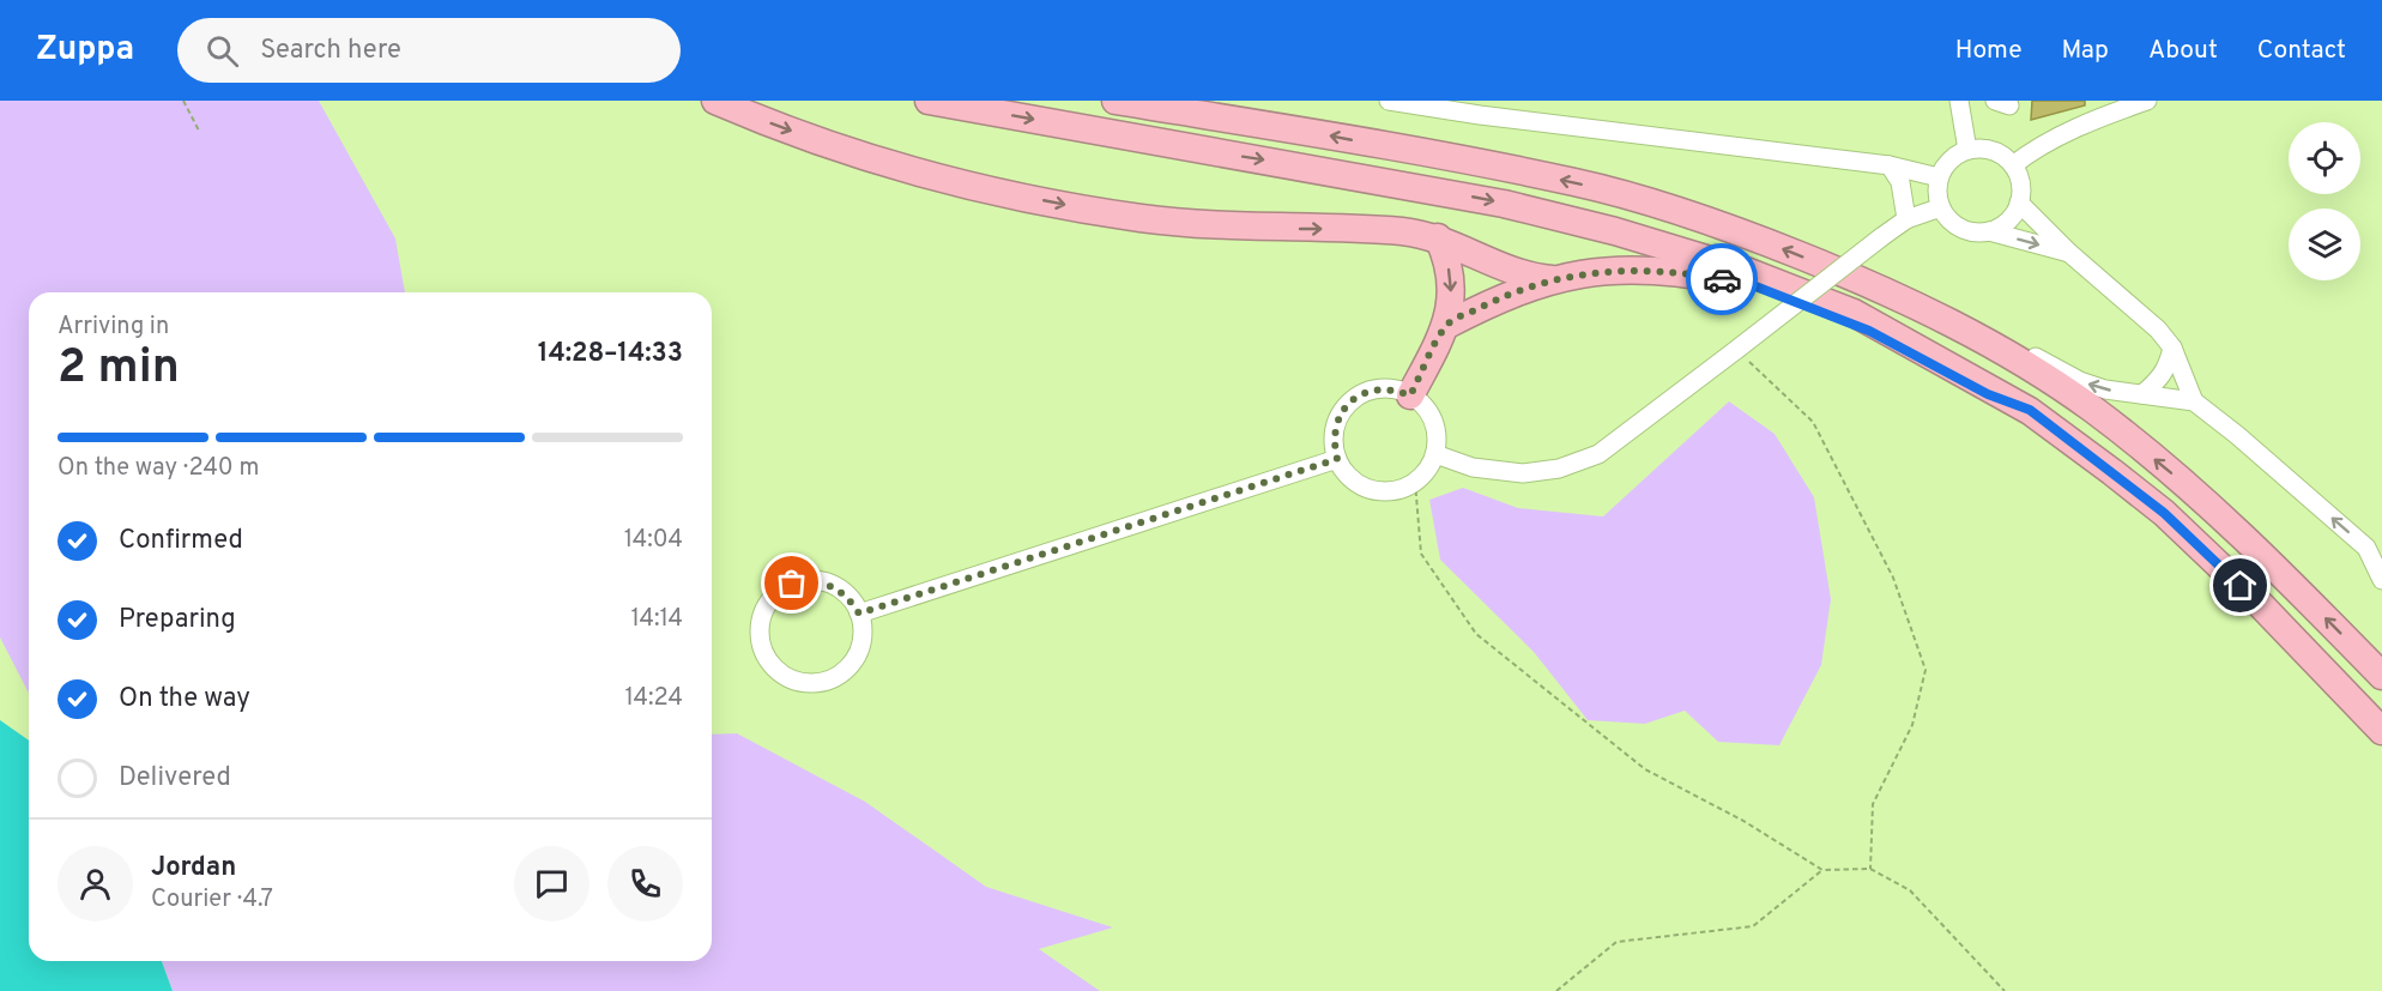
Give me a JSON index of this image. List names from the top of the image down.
{
  "page": {
    "header": "Zuppa",
    "search": "Search here",
    "nav": [
      "Home",
      "Map",
      "About",
      "Contact"
    ],
    "heading": ["2 min", "Arriving in", "14:28–14:33"],
    "panel": ["Jordan", "Courier · 4.7"],
    "bar": "On the way · 240 m",
    "list": [
      ["Confirmed", "14:04"],
      ["Preparing", "14:14"],
      ["On the way", "14:24"],
      "Delivered"
    ]
  }
}
